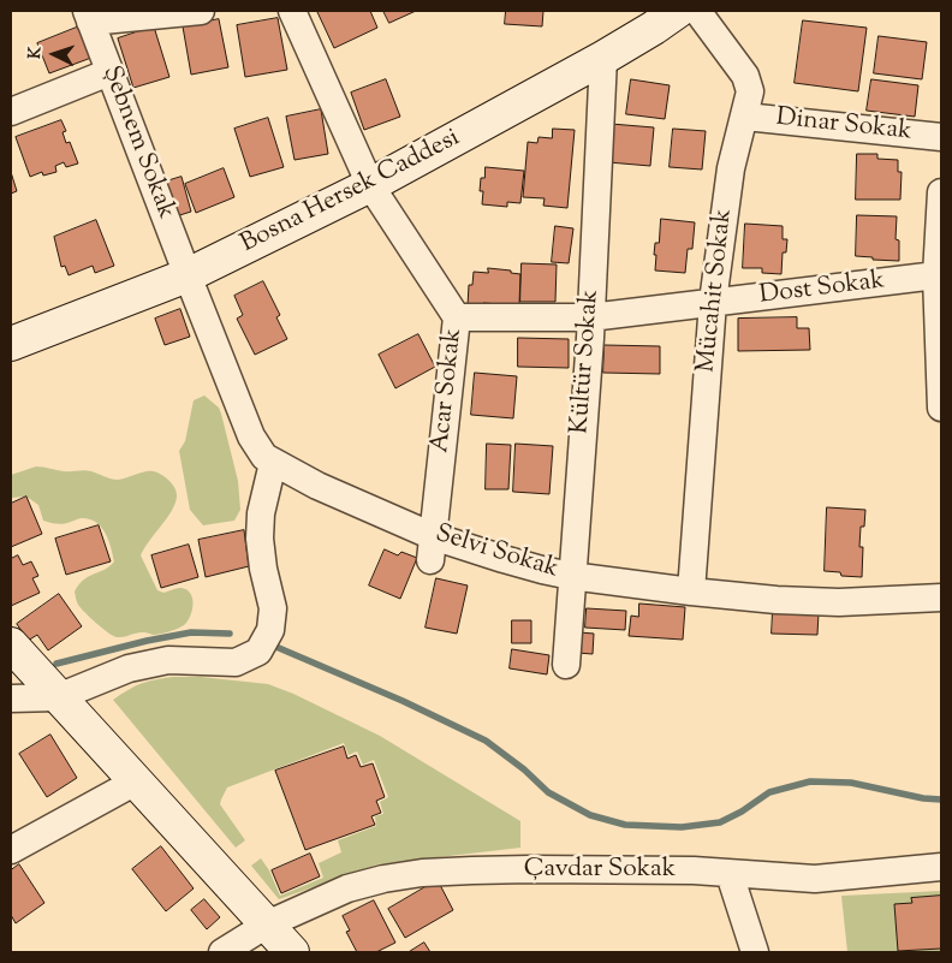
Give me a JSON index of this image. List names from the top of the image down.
{
  "streets": {
    "main road": ["Bosna Hersek Caddesi"],
    "street": [
      "Dinar Sokak",
      "Şebnem Sokak",
      "Dost Sokak",
      "Mücahit Sokak",
      "Kültür Sokak",
      "Acar Sokak",
      "Selvi Sokak",
      "Çavdar Sokak"
    ]
  },
  "crossings": [
    ["Dinar Sokak", "Mücahit Sokak"],
    ["Şebnem Sokak", "Bosna Hersek Caddesi"],
    ["Şebnem Sokak", "Selvi Sokak"],
    ["Bosna Hersek Caddesi", "Kültür Sokak"],
    ["Bosna Hersek Caddesi", "Acar Sokak"],
    ["Bosna Hersek Caddesi", "Selvi Sokak"],
    ["Dost Sokak", "Mücahit Sokak"],
    ["Dost Sokak", "Kültür Sokak"],
    ["Dost Sokak", "Acar Sokak"],
    ["Mücahit Sokak", "Selvi Sokak"],
    ["Kültür Sokak", "Selvi Sokak"],
    ["Acar Sokak", "Selvi Sokak"]
  ],
  "north": "left"
}
